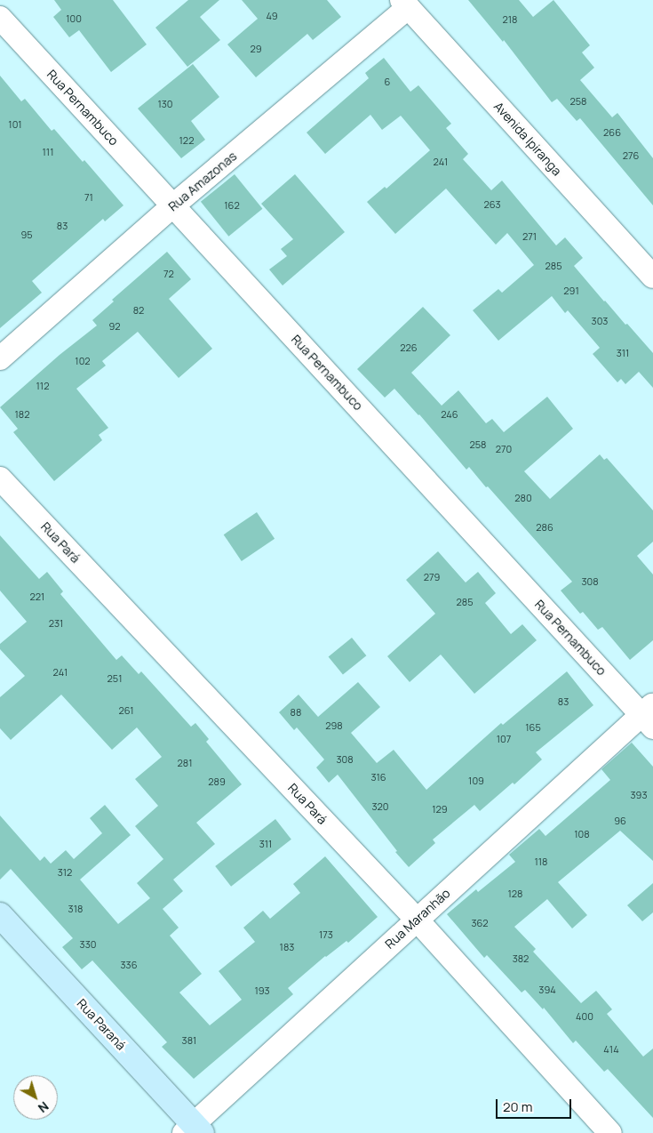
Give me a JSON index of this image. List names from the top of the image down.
{
  "streets": {
    "street": [
      "Rua Pernambuco",
      "Avenida Ipiranga",
      "Rua Amazonas",
      "Rua Pará",
      "Rua Maranhão",
      "Rua Paraná"
    ]
  },
  "crossings": [
    ["Rua Pernambuco", "Rua Amazonas"],
    ["Rua Pernambuco", "Rua Maranhão"],
    ["Avenida Ipiranga", "Rua Amazonas"],
    ["Rua Pará", "Rua Maranhão"],
    ["Rua Maranhão", "Rua Paraná"]
  ],
  "house_numbers": [
    "49",
    "100",
    "218",
    "29",
    "6",
    "258",
    "130",
    "101",
    "266",
    "122",
    "111",
    "276",
    "241",
    "71",
    "263",
    "162",
    "83",
    "95",
    "271",
    "285",
    "72",
    "291",
    "82",
    "303",
    "92",
    "226",
    "311",
    "102",
    "112",
    "182",
    "246",
    "258",
    "270",
    "280",
    "286",
    "279",
    "308",
    "221",
    "285",
    "231",
    "241",
    "251",
    "83",
    "261",
    "88",
    "298",
    "165",
    "107",
    "308",
    "281",
    "316",
    "109",
    "289",
    "393",
    "320",
    "129",
    "96",
    "108",
    "311",
    "118",
    "312",
    "128",
    "318",
    "362",
    "173",
    "330",
    "183",
    "382",
    "336",
    "394",
    "193",
    "400",
    "381",
    "414"
  ],
  "scale_bar": "20 m",
  "north": "bottom right"
}
